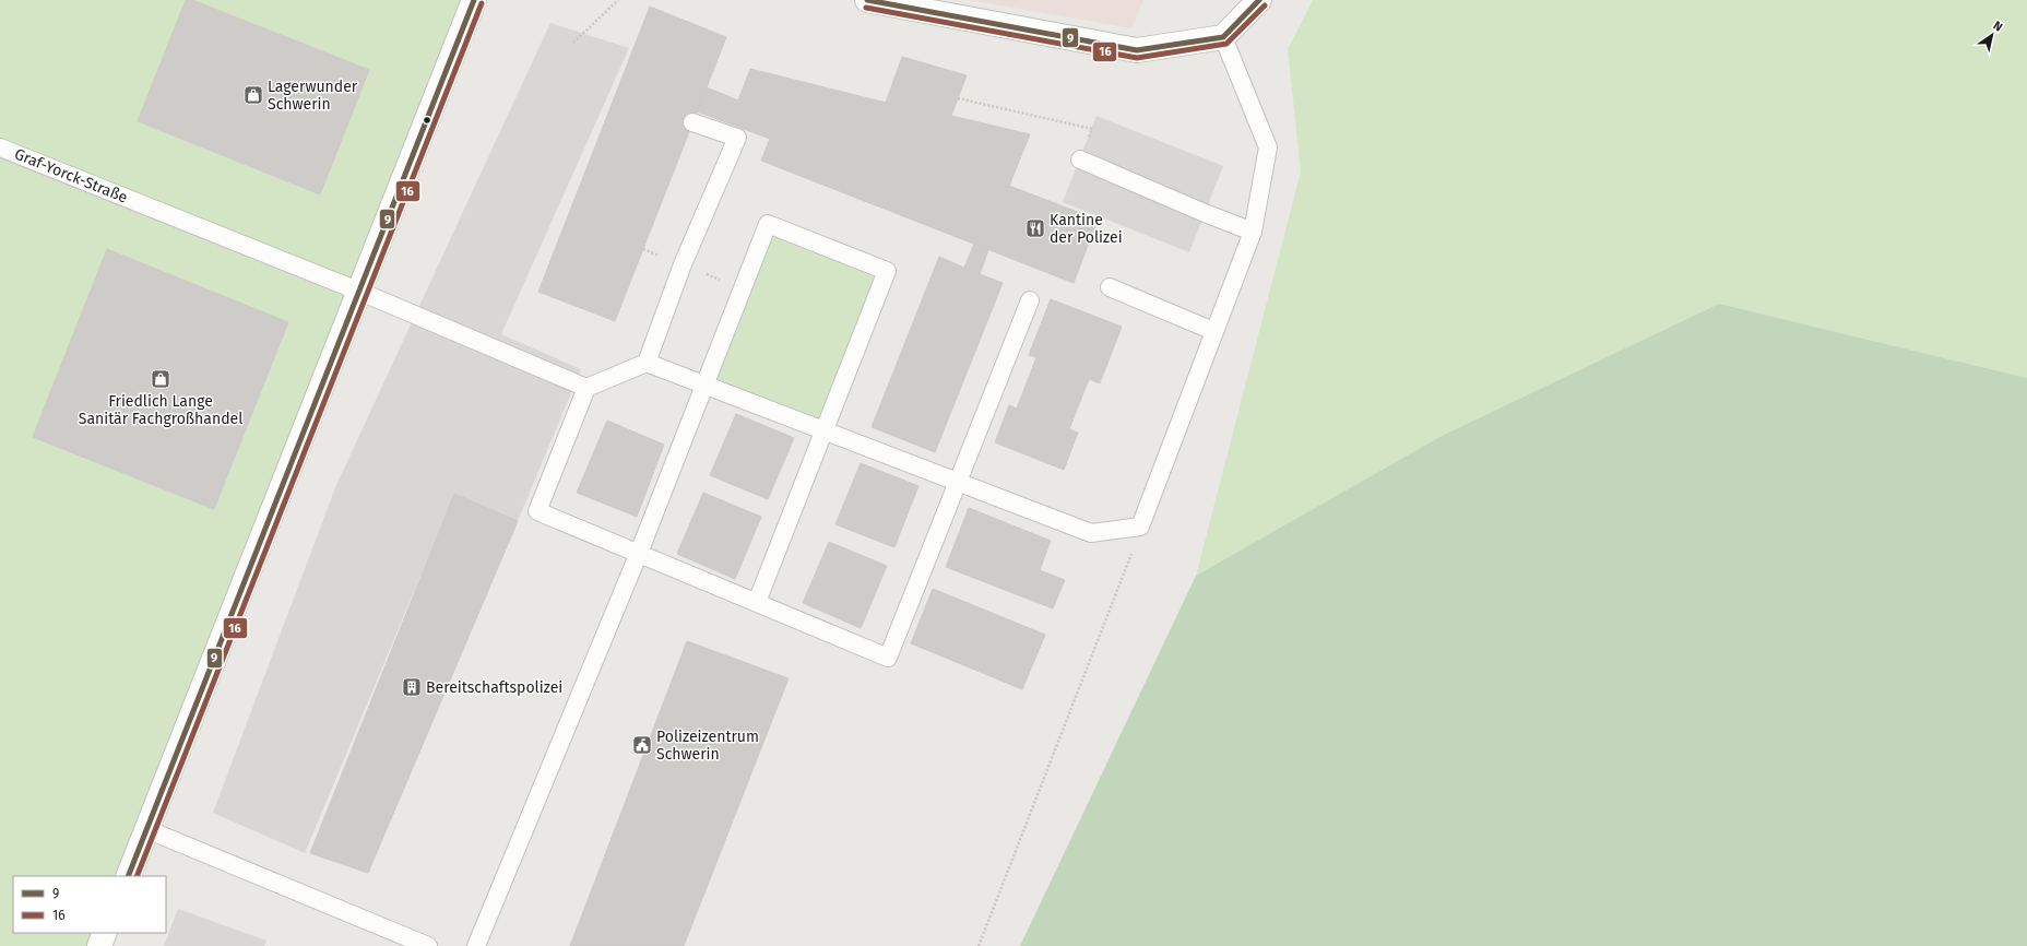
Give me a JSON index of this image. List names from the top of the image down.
{
  "streets": {
    "lane": ["Graf-Yorck-Straße"]
  },
  "places": {
    "shop": ["Lagerwunder Schwerin", "Friedlich Lange Sanitär Fachgroßhandel"],
    "restaurant": ["Kantine der Polizei"],
    "building": ["Bereitschaftspolizei"],
    "public building": ["Polizeizentrum Schwerin"]
  },
  "lines": ["transit line 9", "transit line 16"],
  "legend": ["9", "16"],
  "north": "top right"
}
